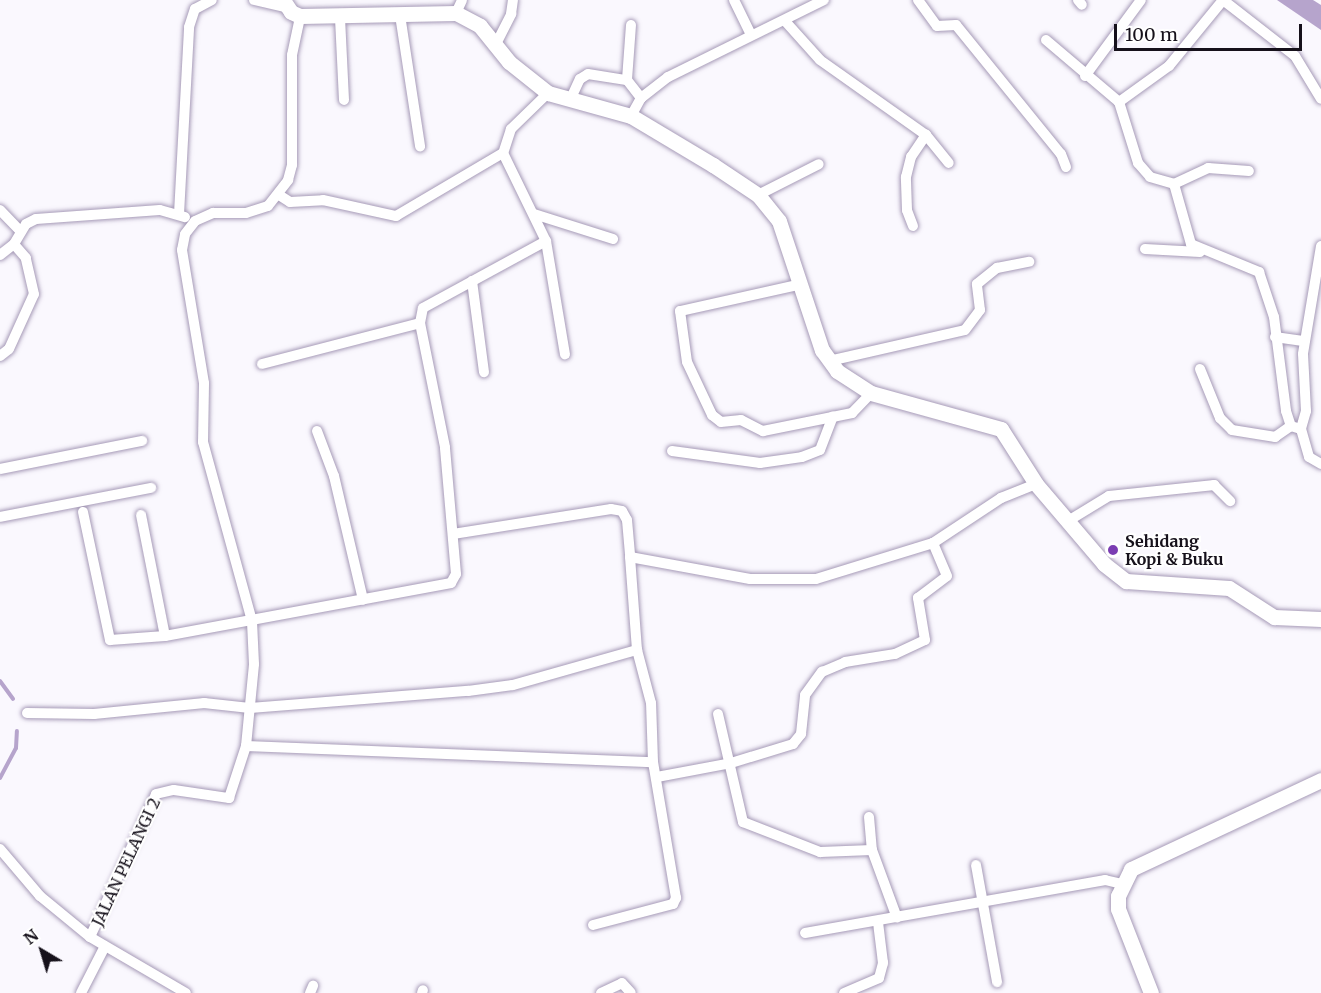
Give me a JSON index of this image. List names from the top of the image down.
{
  "streets": {
    "street": ["JALAN PELANGI 2"]
  },
  "places": ["Sehidang Kopi & Buku"],
  "scale_bar": "100 m",
  "north": "top left"
}
